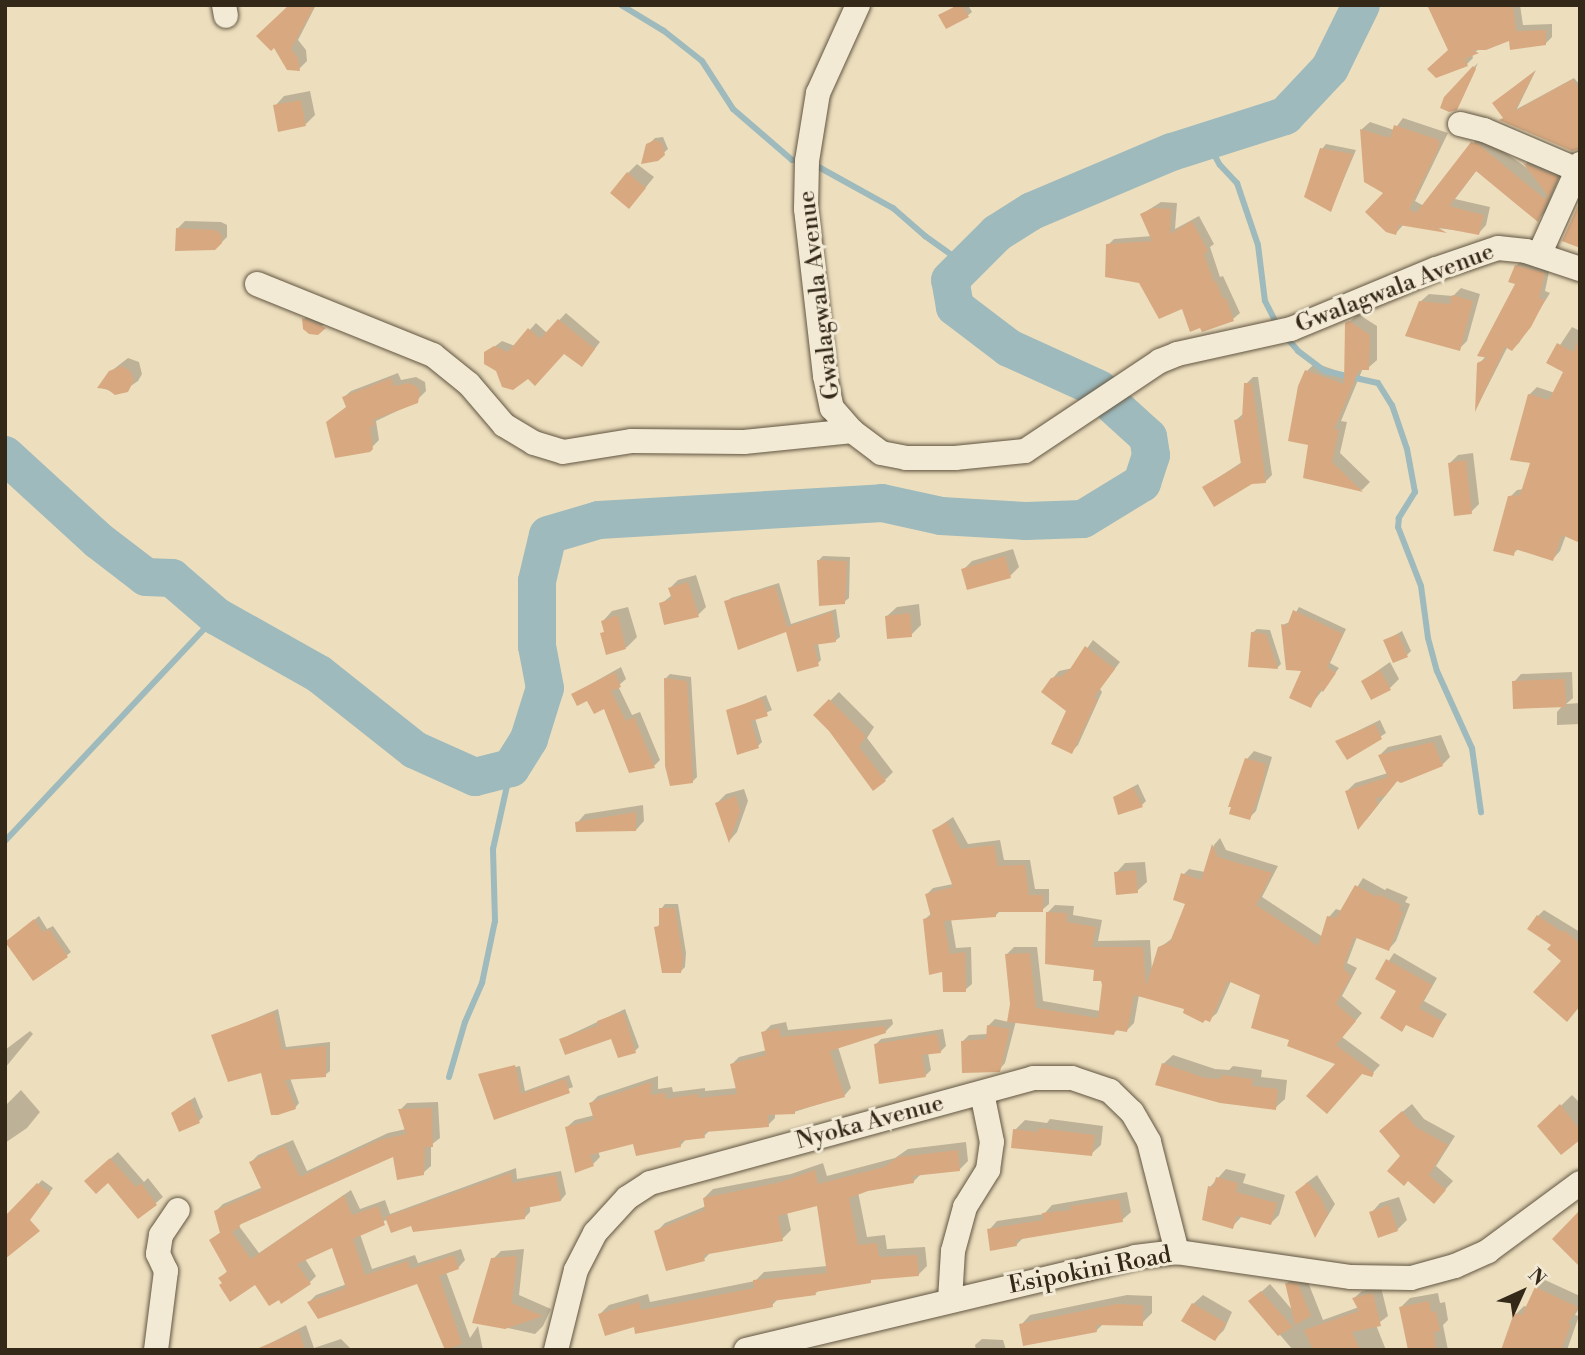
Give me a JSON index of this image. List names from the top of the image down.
{
  "streets": {
    "street": ["Gwalagwala Avenue", "Nyoka Avenue", "Esipokini Road"]
  },
  "crossings": [
    ["Nyoka Avenue", "Esipokini Road"]
  ],
  "north": "top right"
}
